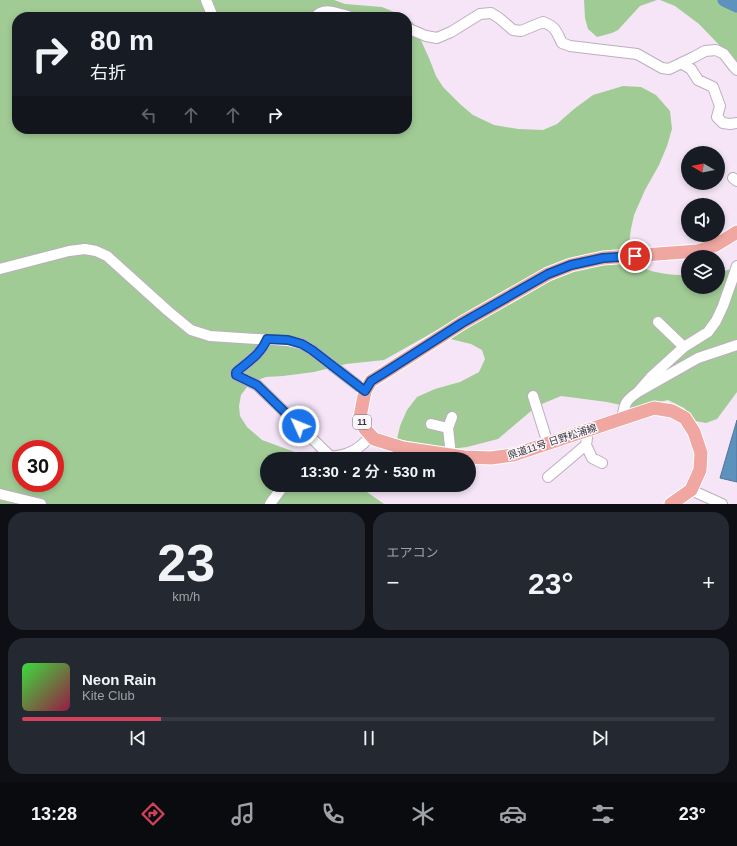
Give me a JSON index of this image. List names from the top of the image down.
{
  "streets": {
    "main road": ["11", "県道11号 日野松浦線"]
  },
  "crossings": [
    ["11", "県道11号 日野松浦線"]
  ],
  "north": "left",
  "page": {
    "turn": ["80 m", "右折"],
    "limit": "30",
    "trip": "13:30 · 2 分 · 530 m",
    "tile": [
      ["23", "km/h"],
      "エアコン"
    ],
    "heat": ["−", "23°", "+"],
    "song": ["Neon Rain", "Kite Club"],
    "tabs": ["13:28", "23°"]
  }
}
